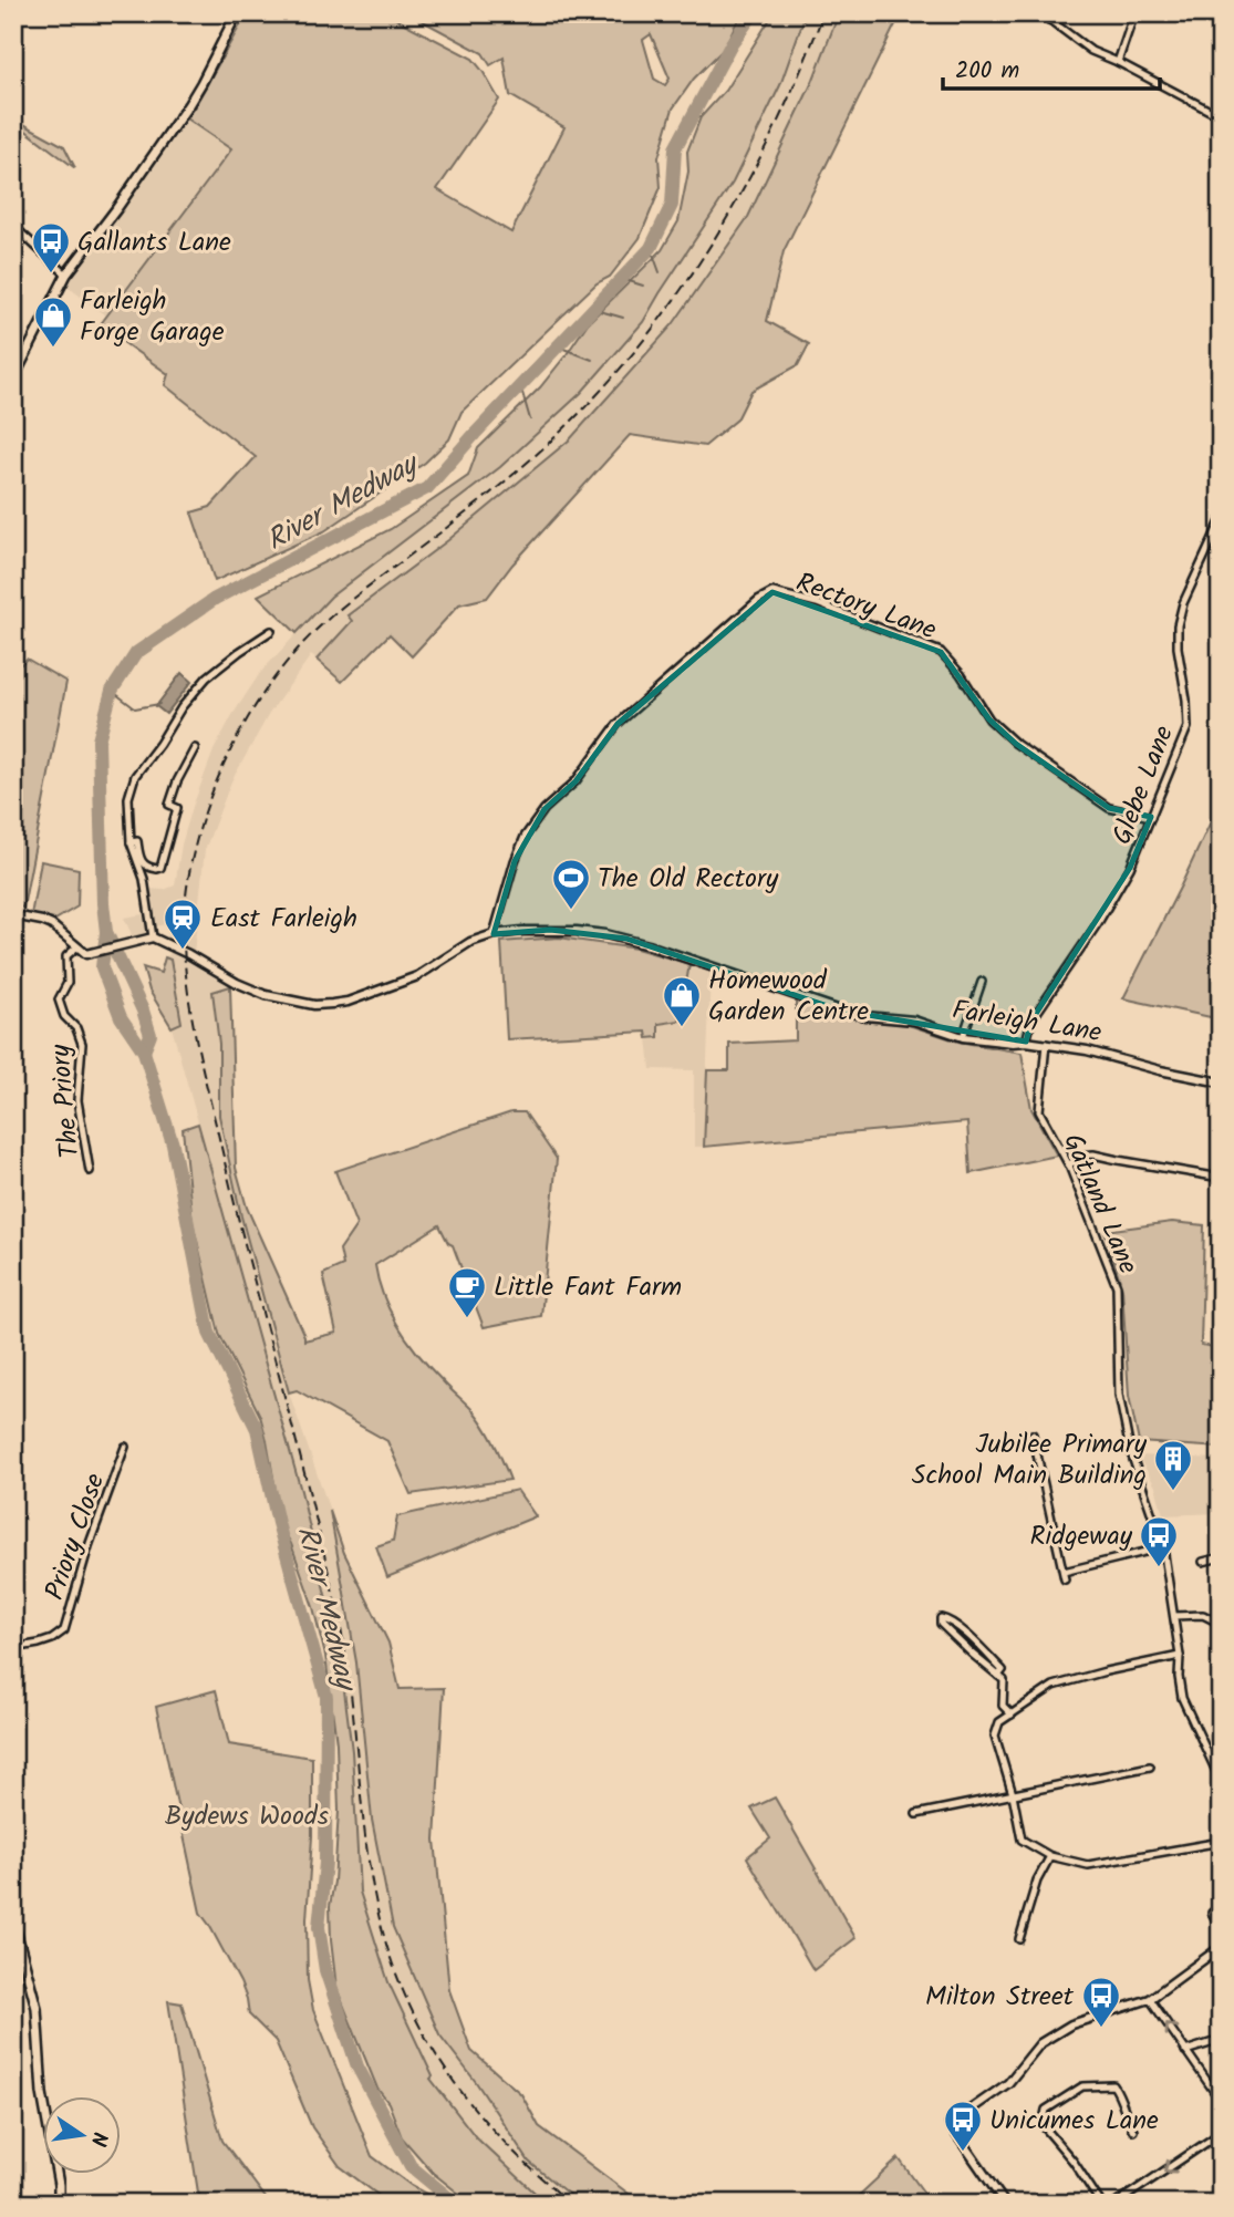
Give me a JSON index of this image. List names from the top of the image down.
{
  "streets": {
    "street": [
      "Rectory Lane",
      "Glebe Lane",
      "Farleigh Lane",
      "The Priory",
      "Gatland Lane",
      "Priory Close"
    ]
  },
  "crossings": [
    ["Rectory Lane", "Glebe Lane"],
    ["Rectory Lane", "Farleigh Lane"],
    ["Glebe Lane", "Farleigh Lane"],
    ["Farleigh Lane", "Gatland Lane"]
  ],
  "water": ["River Medway"],
  "parks": ["Bydews Woods"],
  "places": {
    "bus stop": [
      "Gallants Lane",
      "Ridgeway",
      "Milton Street",
      "Unicumes Lane"
    ],
    "shop": ["Farleigh Forge Garage", "Homewood Garden Centre"],
    "sports": ["The Old Rectory"],
    "station": ["East Farleigh"],
    "cafe": ["Little Fant Farm"],
    "building": ["Jubilee Primary School Main Building"]
  },
  "scale_bar": "200 m",
  "north": "right"
}
